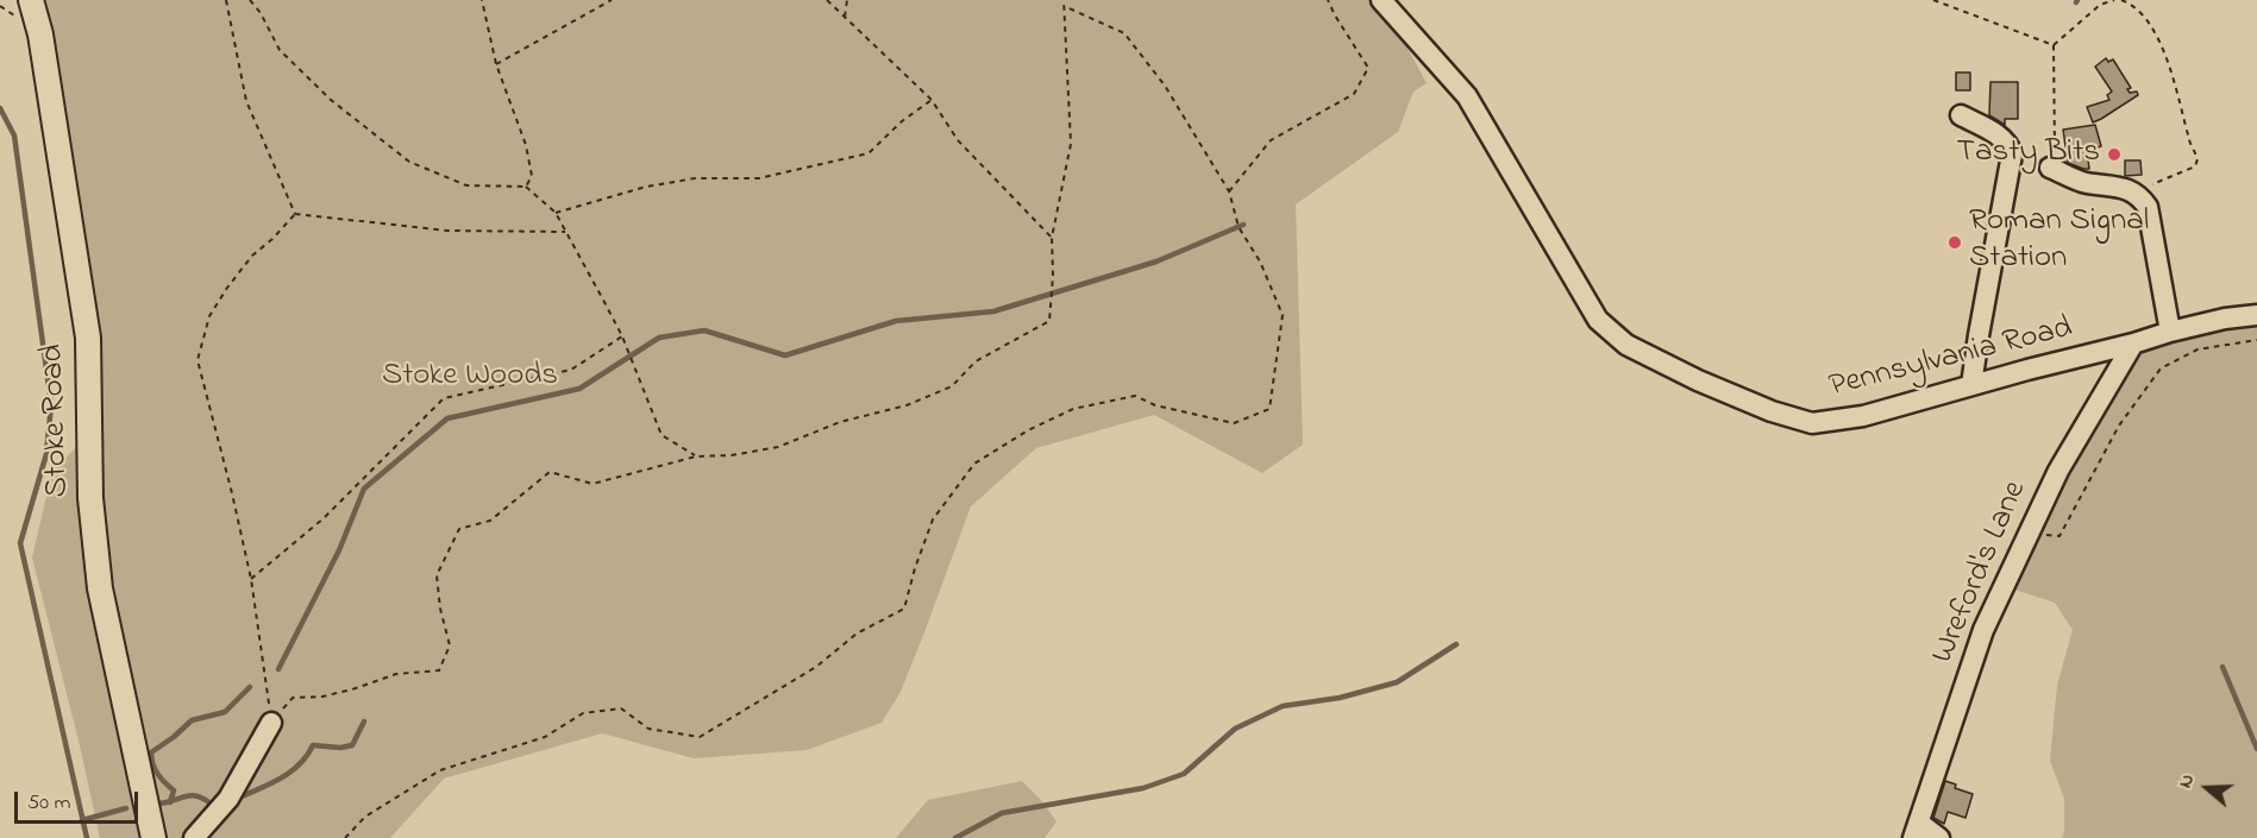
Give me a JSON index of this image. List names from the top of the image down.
{
  "streets": {
    "main road": ["Stoke Road"],
    "street": ["Pennsylvania Road", "Wreford's Lane"]
  },
  "crossings": [
    ["Pennsylvania Road", "Wreford's Lane"]
  ],
  "parks": ["Stoke Woods"],
  "places": ["Tasty Bits", "Roman Signal Station"],
  "scale_bar": "50 m",
  "north": "left"
}
